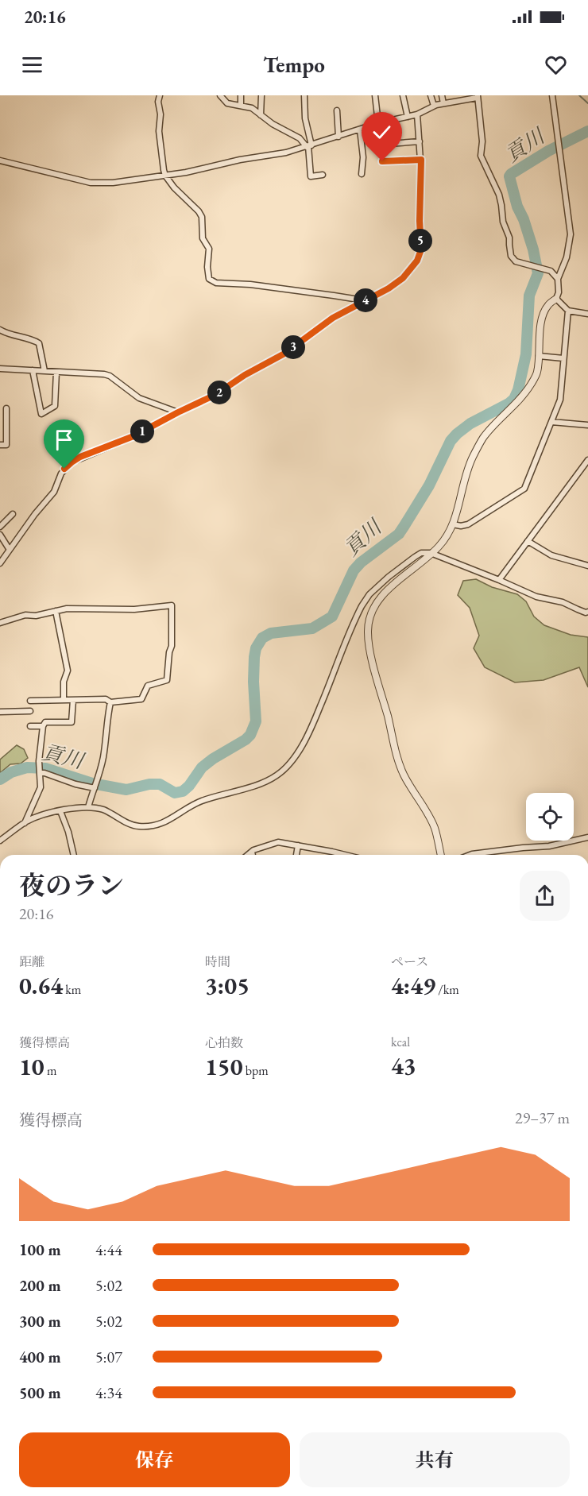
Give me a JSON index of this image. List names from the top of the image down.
{
  "water": ["貢川"],
  "page": {
    "status": "20:16",
    "header": "Tempo",
    "pins": [
      "5",
      "4",
      "3",
      "2",
      "1"
    ],
    "heading": ["夜のラン", "20:16"],
    "stats": [
      ["距離", "0.64 km"],
      ["時間", "3:05"],
      ["ペース", "4:49 /km"],
      ["獲得標高", "10 m"],
      ["心拍数", "150 bpm"],
      ["kcal", "43"]
    ],
    "chart": ["獲得標高", "29–37 m"],
    "list": [
      {
        "name": "100 m",
        "note": "4:44"
      },
      {
        "name": "200 m",
        "note": "5:02"
      },
      {
        "name": "300 m",
        "note": "5:02"
      },
      {
        "name": "400 m",
        "note": "5:07"
      },
      {
        "name": "500 m",
        "note": "4:34"
      }
    ],
    "buttons": ["保存", "共有"]
  }
}
